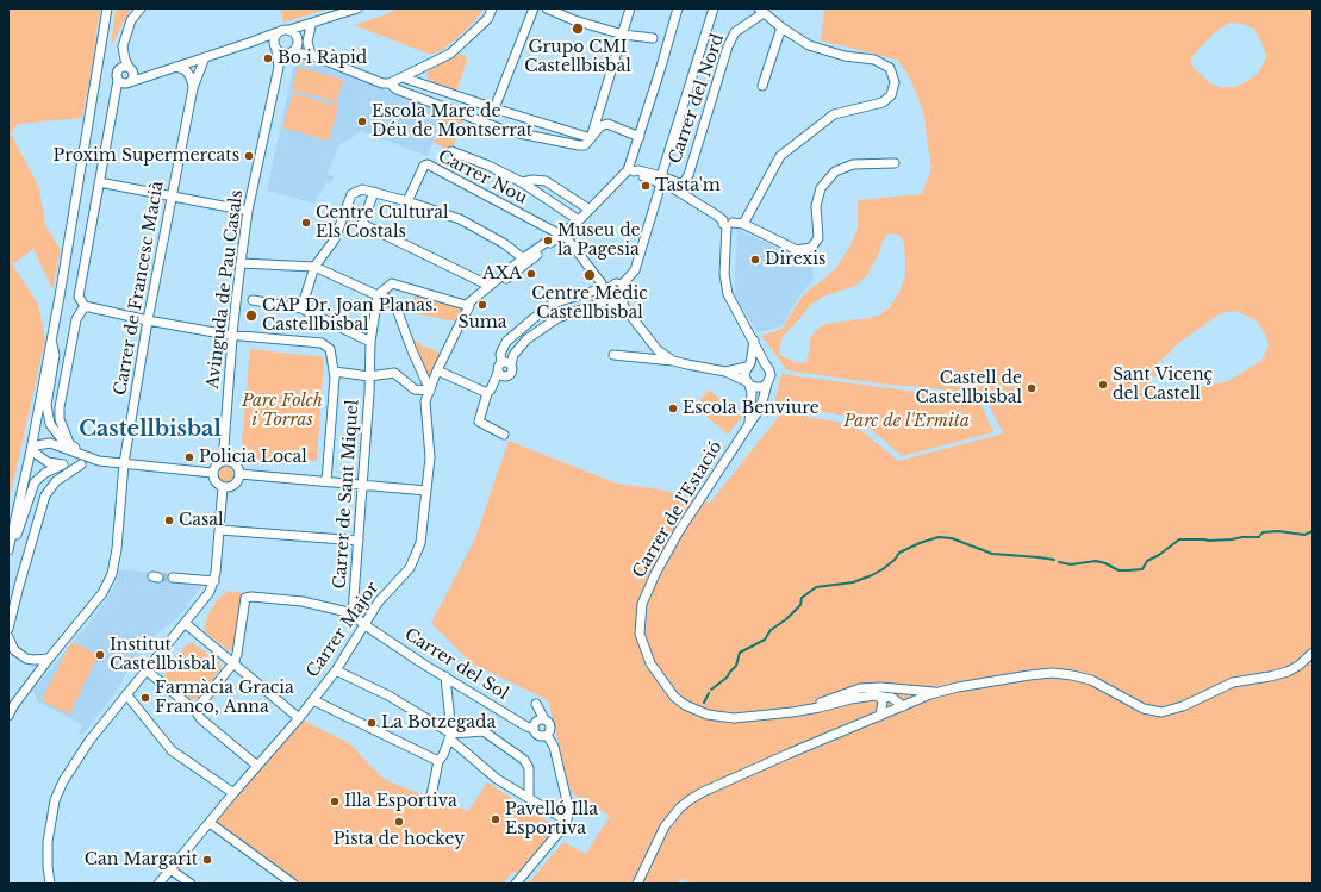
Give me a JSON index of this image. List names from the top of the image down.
{
  "streets": {
    "street": [
      "Carrer del Nord",
      "Carrer Nou",
      "Carrer de Francesc Macià",
      "Avinguda de Pau Casals",
      "Carrer de Sant Miquel",
      "Carrer de l'Estació",
      "Carrer Major",
      "Carrer del Sol"
    ]
  },
  "crossings": [
    ["Carrer de Sant Miquel", "Carrer del Sol"],
    ["Carrer Major", "Carrer del Sol"]
  ],
  "districts": ["Castellbisbal"],
  "parks": ["Parc Folch i Torras", "Parc de l'Ermita"],
  "places": [
    "Grupo CMI Castellbisbal",
    "Bo i Ràpid",
    "Escola Mare de Déu de Montserrat",
    "Proxim Supermercats",
    "Tasta'm",
    "Centre Cultural Els Costals",
    "Museu de la Pagesia",
    "Direxis",
    "AXA",
    "Centre Mèdic Castellbisbal",
    "Suma",
    "CAP Dr. Joan Planas. Castellbisbal",
    "Sant Vicenç del Castell",
    "Castell de Castellbisbal",
    "Escola Benviure",
    "Policia Local",
    "Casal",
    "Institut Castellbisbal",
    "Farmàcia Gracia Franco, Anna",
    "La Botzegada",
    "Illa Esportiva",
    "Pavelló Illa Esportiva",
    "Pista de hockey",
    "Can Margarit"
  ]
}
